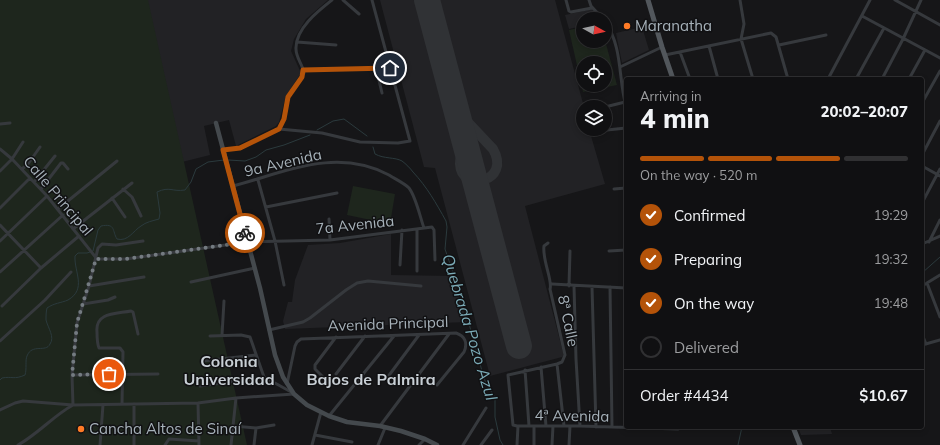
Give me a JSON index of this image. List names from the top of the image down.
{
  "streets": {
    "street": [
      "9a Avenida",
      "Calle Principal",
      "7a Avenida",
      "8ª Calle",
      "Avenida Principal",
      "4ª Avenida"
    ]
  },
  "crossings": [
    ["9a Avenida", "7a Avenida"],
    ["Calle Principal", "7a Avenida"],
    ["8ª Calle", "4ª Avenida"]
  ],
  "districts": ["Colonia Universidad", "Bajos de Palmira"],
  "water": ["Quebrada Pozo Azul"],
  "places": ["Maranatha", "Cancha Altos de Sinaí"],
  "north": "right",
  "page": {
    "heading": ["4 min", "Arriving in", "20:02–20:07"],
    "panel": ["Order #4434", "$10.67"],
    "bar": "On the way · 520 m",
    "list": [
      ["Confirmed", "19:29"],
      ["Preparing", "19:32"],
      ["On the way", "19:48"],
      "Delivered"
    ]
  }
}
